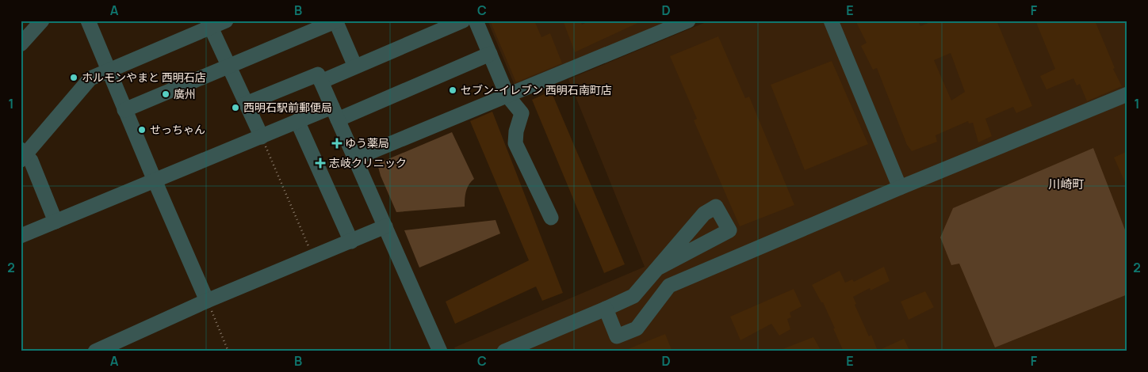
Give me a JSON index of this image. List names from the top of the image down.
{
  "districts": ["川崎町"],
  "places": {
    "other": [
      "ホルモンやまと 西明石店",
      "セブン-イレブン 西明石南町店",
      "廣州",
      "西明石駅前郵便局",
      "せっちゃん"
    ],
    "health": ["ゆう薬局", "志岐クリニック"]
  },
  "grid": {
    "columns": [
      "A",
      "B",
      "C",
      "D",
      "E",
      "F"
    ],
    "rows": ["1", "2"]
  }
}
